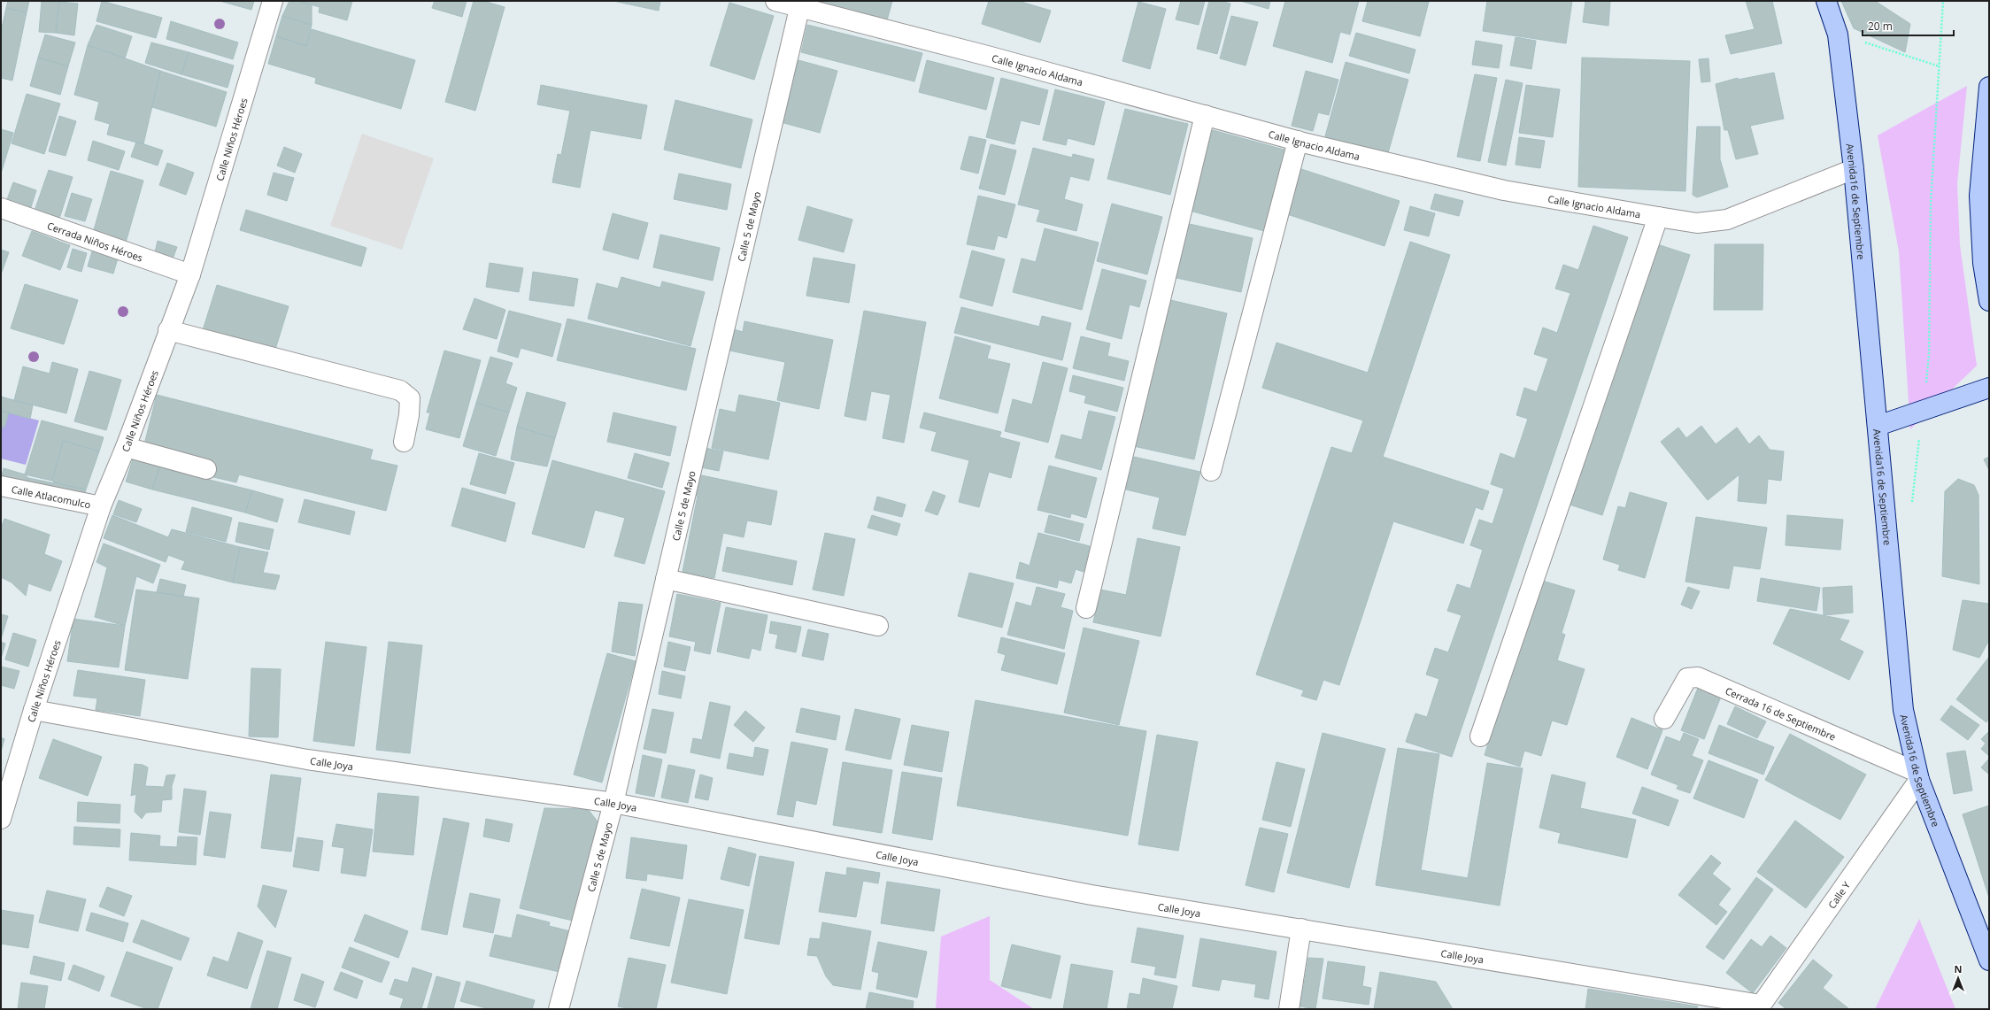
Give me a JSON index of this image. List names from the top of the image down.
{
  "streets": {
    "main road": ["Avenida16 de Septiembre"],
    "street": [
      "Calle Ignacio Aldama",
      "Calle Niños Héroes",
      "Calle 5 de Mayo",
      "Cerrada Niños Héroes",
      "Calle Atlacomulco",
      "Cerrada 16 de Septiembre",
      "Calle Joya",
      "Calle Y"
    ]
  },
  "crossings": [
    ["Calle Ignacio Aldama", "Avenida16 de Septiembre"],
    ["Calle Ignacio Aldama", "Calle 5 de Mayo"],
    ["Calle Niños Héroes", "Cerrada Niños Héroes"],
    ["Calle Niños Héroes", "Calle Atlacomulco"],
    ["Calle Niños Héroes", "Calle Joya"],
    ["Avenida16 de Septiembre", "Cerrada 16 de Septiembre"],
    ["Avenida16 de Septiembre", "Calle Y"],
    ["Calle 5 de Mayo", "Calle Joya"],
    ["Cerrada 16 de Septiembre", "Calle Y"],
    ["Calle Joya", "Calle Y"]
  ],
  "scale_bar": "20 m",
  "north": "top"
}
